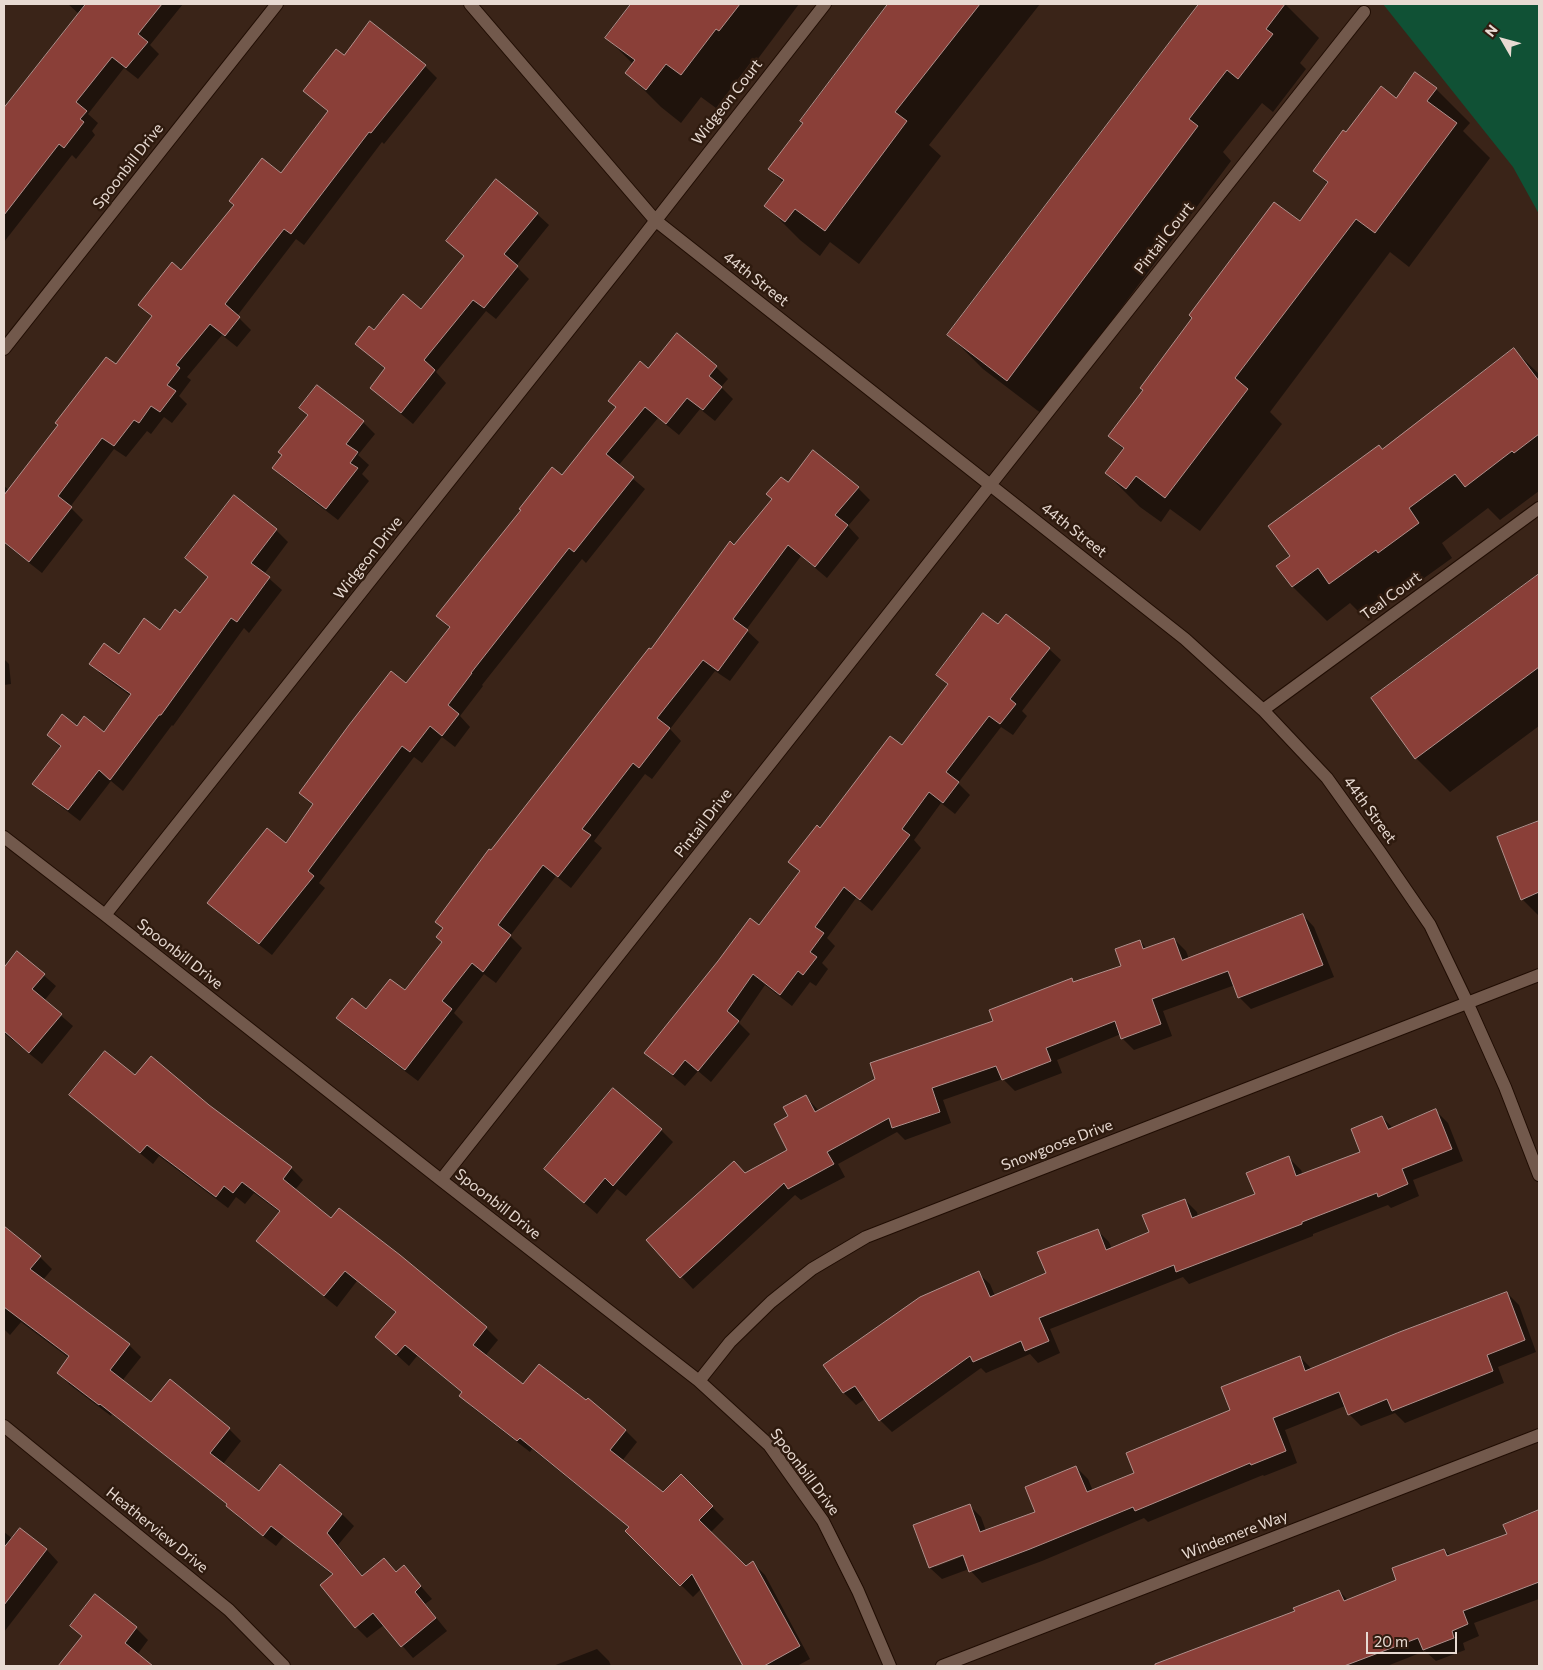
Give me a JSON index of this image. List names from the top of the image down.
{
  "streets": {
    "street": [
      "Widgeon Court",
      "Spoonbill Drive",
      "Pintail Court",
      "44th Street",
      "Widgeon Drive",
      "Teal Court",
      "Pintail Drive",
      "Snowgoose Drive",
      "Heatherview Drive",
      "Windemere Way"
    ]
  },
  "crossings": [
    ["Widgeon Court", "44th Street"],
    ["Widgeon Court", "Widgeon Drive"],
    ["Spoonbill Drive", "Widgeon Drive"],
    ["Spoonbill Drive", "Pintail Drive"],
    ["Spoonbill Drive", "Snowgoose Drive"],
    ["Pintail Court", "44th Street"],
    ["Pintail Court", "Pintail Drive"],
    ["44th Street", "Widgeon Drive"],
    ["44th Street", "Teal Court"],
    ["44th Street", "Pintail Drive"],
    ["44th Street", "Snowgoose Drive"]
  ],
  "scale_bar": "20 m",
  "north": "top left"
}
